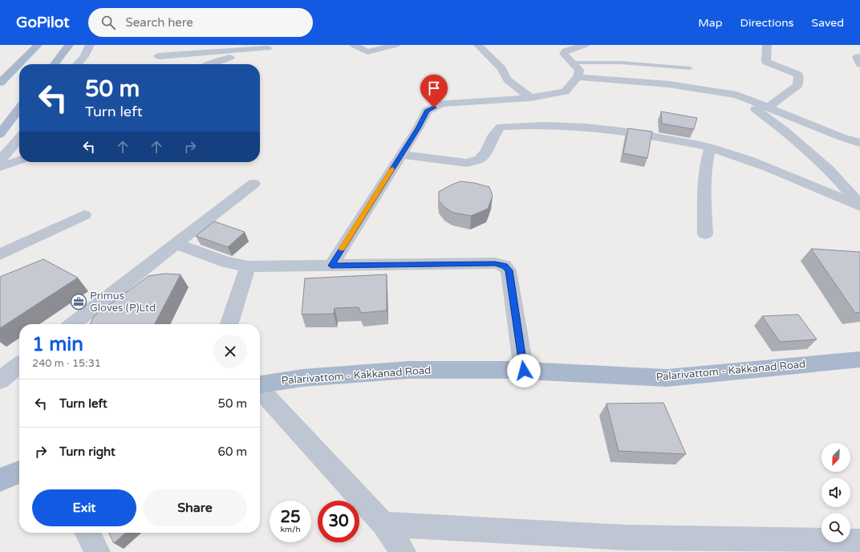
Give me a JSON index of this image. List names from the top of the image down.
{
  "streets": {
    "main road": ["Palarivattom - Kakkanad Road"]
  },
  "places": {
    "office": ["Primus Gloves (P)Ltd"]
  },
  "north": "bottom left",
  "page": {
    "header": "GoPilot",
    "search": "Search here",
    "nav": ["Map", "Directions", "Saved"],
    "turn": ["50 m", "Turn left"],
    "heading": ["1 min", "240 m · 15:31"],
    "list": [
      {
        "name": "Turn left",
        "value": "50 m"
      },
      {
        "name": "Turn right",
        "value": "60 m"
      }
    ],
    "buttons": ["Exit", "Share"],
    "speed": "25 km/h",
    "limit": "30"
  }
}
